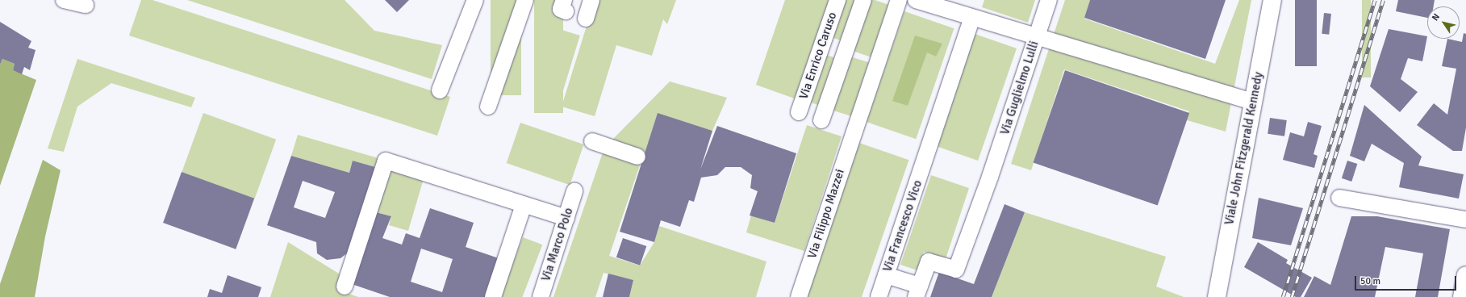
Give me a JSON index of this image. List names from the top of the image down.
{
  "streets": {
    "main road": ["Viale John Fitzgerald Kennedy"],
    "street": [
      "Via Enrico Caruso",
      "Via Guglielmo Lulli",
      "Via Filippo Mazzei",
      "Via Francesco Vico",
      "Via Marco Polo"
    ]
  },
  "scale_bar": "50 m",
  "north": "top left"
}
